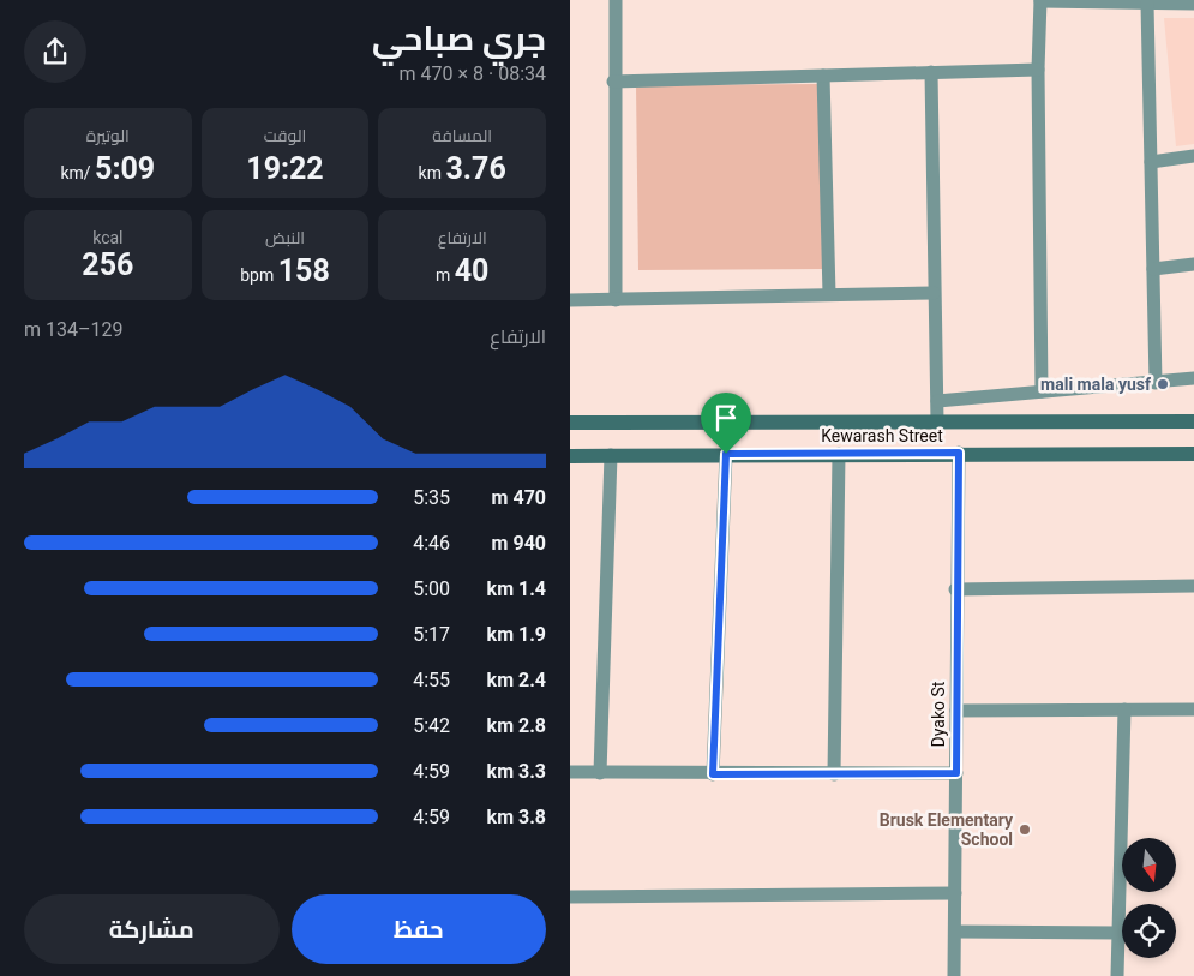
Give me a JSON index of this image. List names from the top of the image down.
{
  "streets": {
    "main road": ["Kewarash Street"],
    "street": ["Dyako St"]
  },
  "crossings": [
    ["Kewarash Street", "Dyako St"]
  ],
  "places": ["mali mala yusf", "Brusk Elementary School"],
  "north": "bottom",
  "page": {
    "heading": ["جري صباحي", "08:34 · 8 × 470 m"],
    "stats": [
      ["المسافة", "3.76 km"],
      ["الوقت", "19:22"],
      ["الوتيرة", "5:09 /km"],
      ["الارتفاع", "40 m"],
      ["النبض", "158 bpm"],
      ["kcal", "256"]
    ],
    "chart": ["الارتفاع", "129–134 m"],
    "list": [
      {
        "name": "470 m",
        "note": "5:35"
      },
      {
        "name": "940 m",
        "note": "4:46"
      },
      {
        "name": "1.4 km",
        "note": "5:00"
      },
      {
        "name": "1.9 km",
        "note": "5:17"
      },
      {
        "name": "2.4 km",
        "note": "4:55"
      },
      {
        "name": "2.8 km",
        "note": "5:42"
      },
      {
        "name": "3.3 km",
        "note": "4:59"
      },
      {
        "name": "3.8 km",
        "note": "4:59"
      }
    ],
    "buttons": ["حفظ", "مشاركة"]
  }
}
